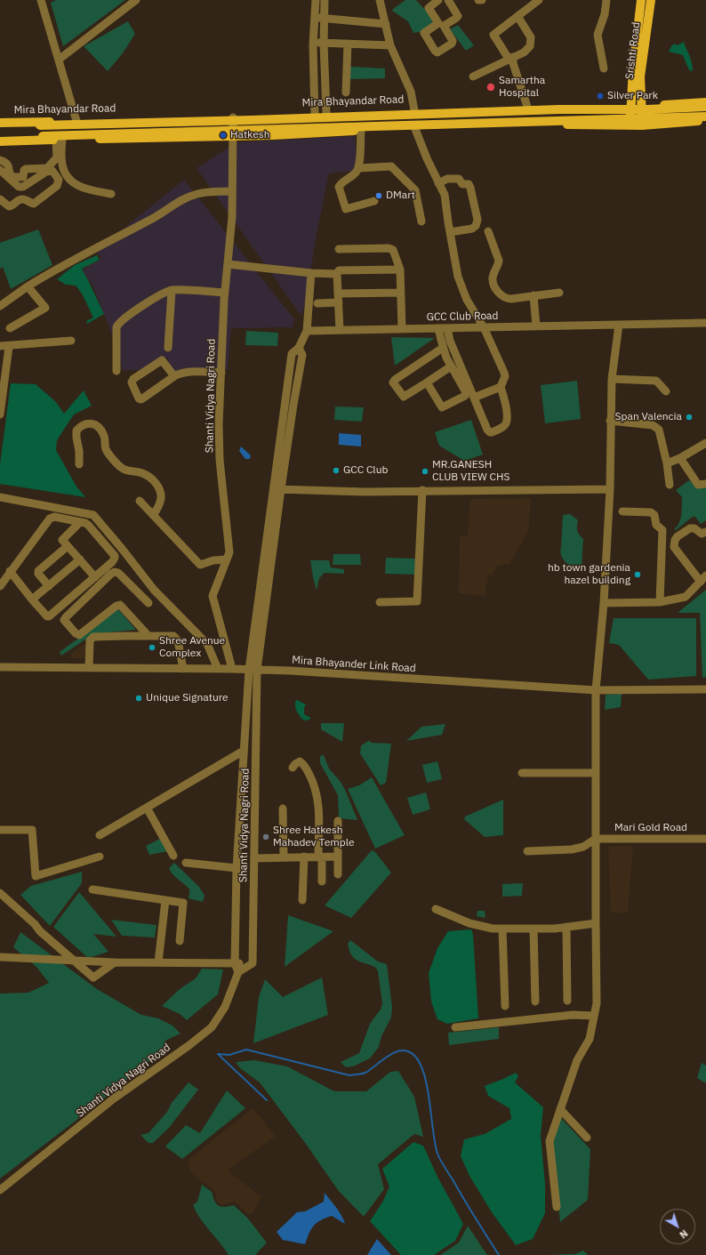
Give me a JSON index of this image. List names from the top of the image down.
{
  "streets": {
    "main road": ["Srishti Road", "Mira Bhayandar Road"],
    "street": [
      "GCC Club Road",
      "Shanti Vidya Nagri Road",
      "Mira Bhayander Link Road",
      "Mari Gold Road"
    ]
  },
  "crossings": [
    ["Srishti Road", "Mira Bhayandar Road"],
    ["Mira Bhayandar Road", "Shanti Vidya Nagri Road"],
    ["Shanti Vidya Nagri Road", "Mira Bhayander Link Road"]
  ],
  "places": [
    "Samartha Hospital",
    "Silver Park",
    "Hatkesh",
    "DMart",
    "Span Valencia",
    "GCC Club",
    "MR.GANESH CLUB VIEW CHS",
    "hb town gardenia hazel building",
    "Shree Avenue Complex",
    "Unique Signature",
    "Shree Hatkesh Mahadev Temple"
  ],
  "north": "bottom right"
}
